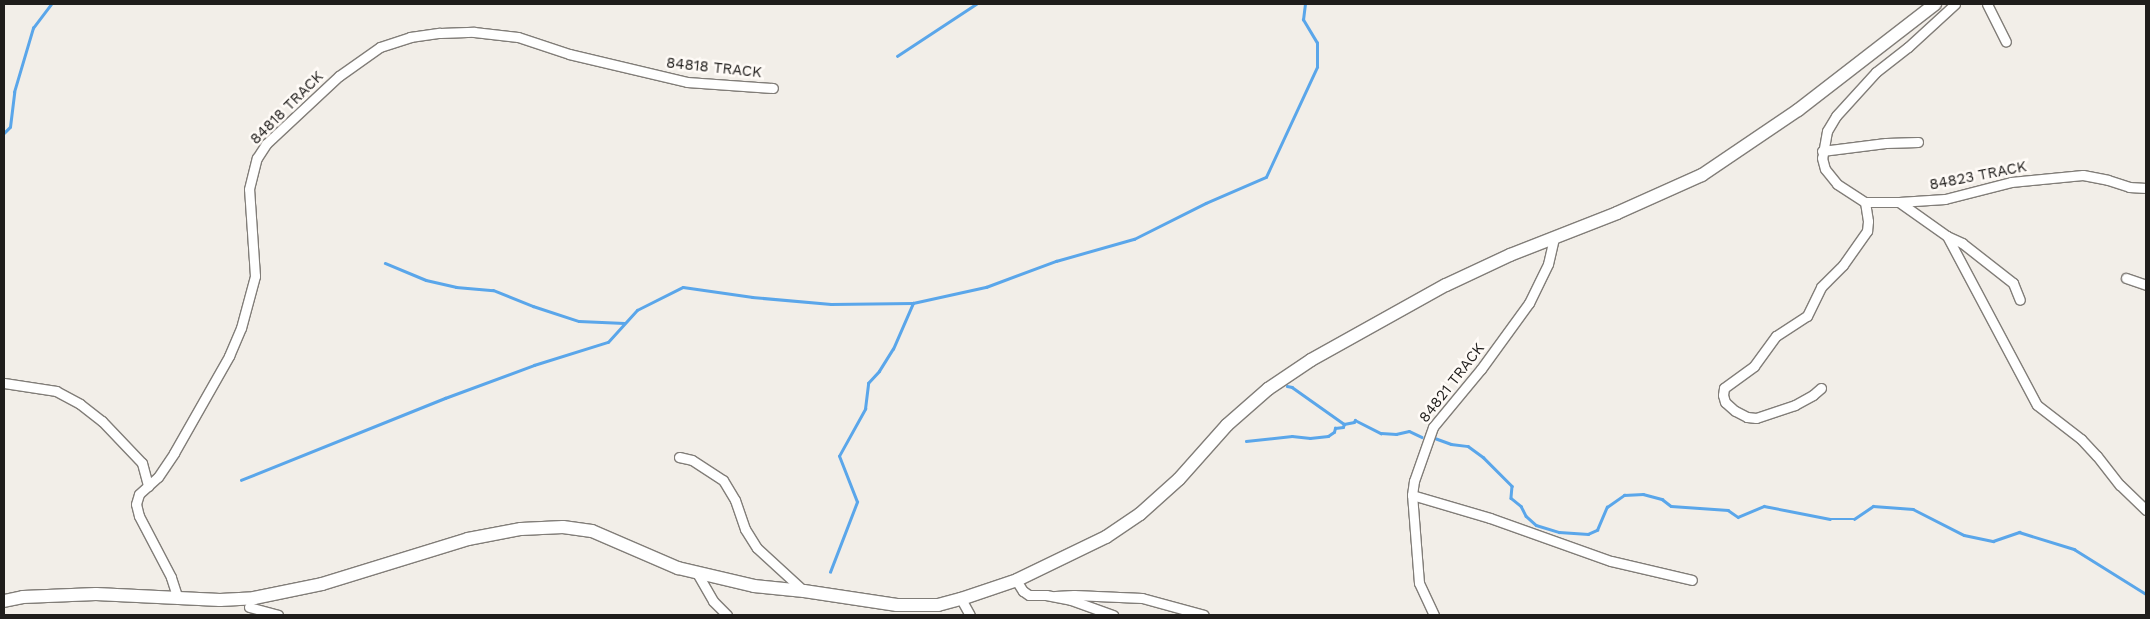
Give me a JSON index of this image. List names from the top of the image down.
{
  "streets": {
    "street": ["84818 TRACK", "84823 TRACK", "84821 TRACK"]
  }
}
